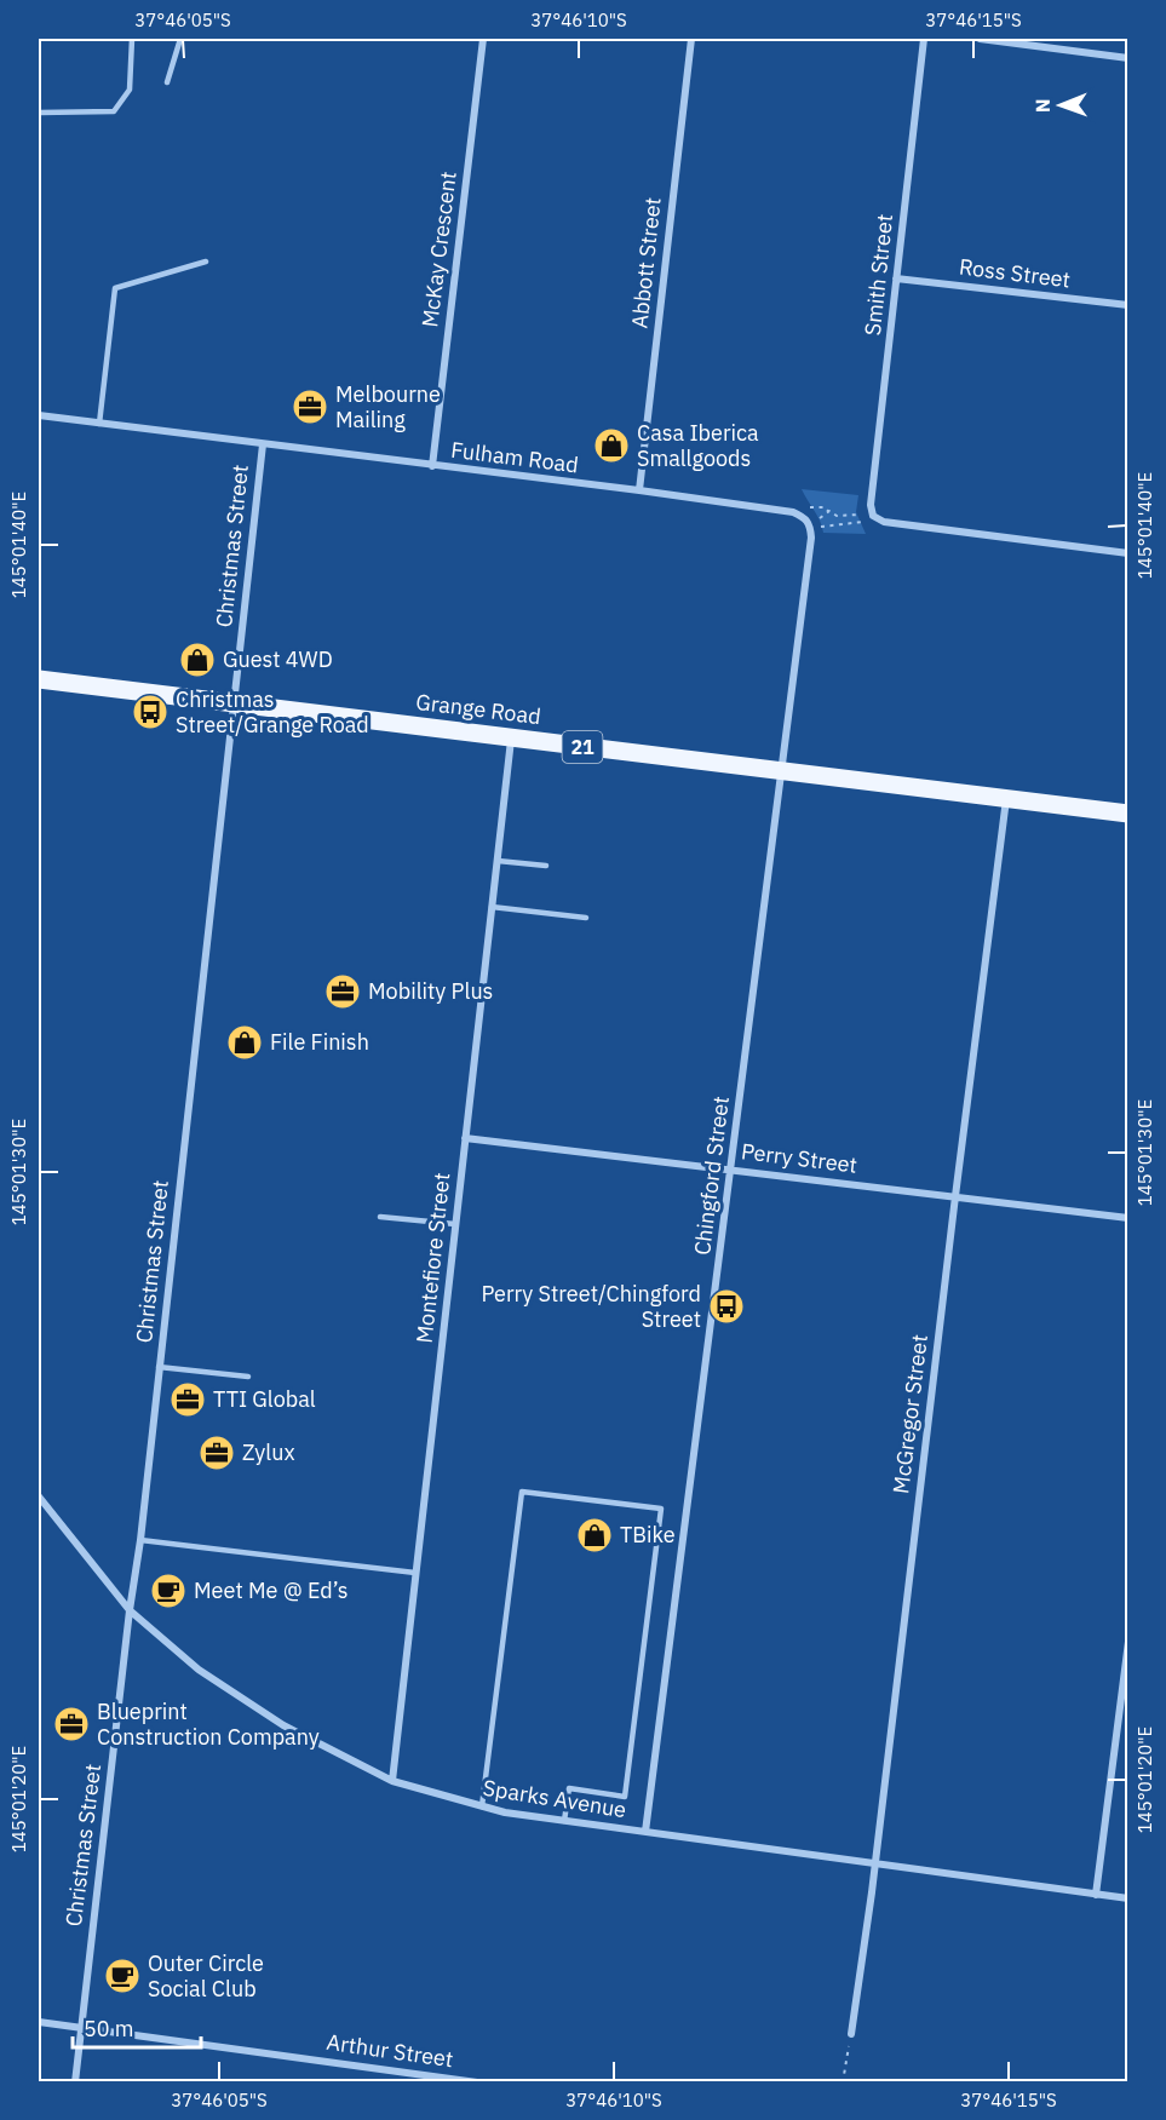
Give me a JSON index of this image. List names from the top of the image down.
{
  "streets": {
    "main road": ["Grange Road", "21"],
    "street": [
      "McKay Crescent",
      "Abbott Street",
      "Ross Street",
      "Smith Street",
      "Fulham Road",
      "Christmas Street",
      "Perry Street",
      "Chingford Street",
      "Montefiore Street",
      "McGregor Street",
      "Sparks Avenue",
      "Arthur Street"
    ]
  },
  "crossings": [
    ["McKay Crescent", "Fulham Road"],
    ["Abbott Street", "Fulham Road"],
    ["Ross Street", "Smith Street"],
    ["Fulham Road", "Christmas Street"],
    ["Fulham Road", "Chingford Street"],
    ["Christmas Street", "Grange Road"],
    ["Christmas Street", "Sparks Avenue"],
    ["Christmas Street", "Arthur Street"],
    ["Grange Road", "Chingford Street"],
    ["Grange Road", "Montefiore Street"],
    ["Grange Road", "McGregor Street"],
    ["Perry Street", "Chingford Street"],
    ["Perry Street", "Montefiore Street"],
    ["Perry Street", "McGregor Street"],
    ["Chingford Street", "Sparks Avenue"],
    ["Montefiore Street", "Sparks Avenue"],
    ["McGregor Street", "Sparks Avenue"]
  ],
  "places": {
    "office": [
      "Melbourne Mailing",
      "Mobility Plus",
      "TTI Global",
      "Zylux",
      "Blueprint Construction Company"
    ],
    "shop": [
      "Casa Iberica Smallgoods",
      "Guest 4WD",
      "File Finish",
      "TBike"
    ],
    "bus stop": ["Christmas Street/Grange Road", "Perry Street/Chingford Street"],
    "cafe": ["Meet Me @ Ed’s", "Outer Circle Social Club"]
  },
  "scale_bar": "50 m",
  "north": "left",
  "coordinates": [
    "37°46'05\"S",
    "37°46'10\"S",
    "37°46'15\"S",
    "145°01'40\"E",
    "145°01'30\"E",
    "145°01'20\"E"
  ]
}
